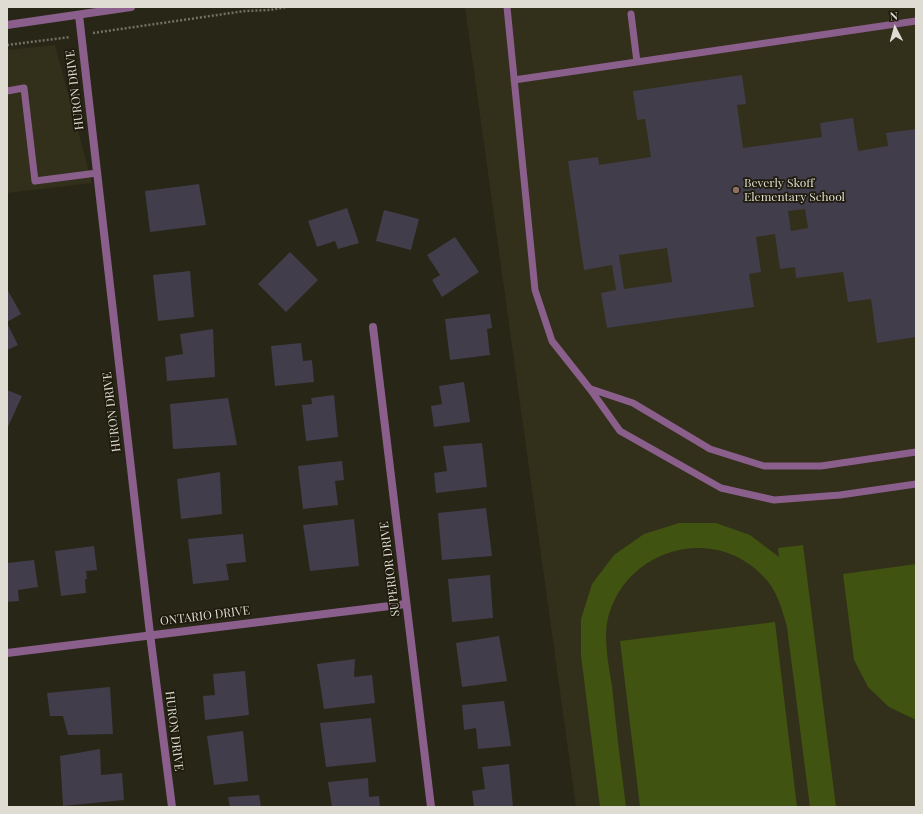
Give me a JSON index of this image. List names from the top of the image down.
{
  "streets": {
    "street": ["HURON DRIVE", "SUPERIOR DRIVE", "ONTARIO DRIVE"]
  },
  "crossings": [
    ["HURON DRIVE", "ONTARIO DRIVE"],
    ["SUPERIOR DRIVE", "ONTARIO DRIVE"]
  ],
  "places": ["Beverly Skoff Elementary School"],
  "north": "top"
}
